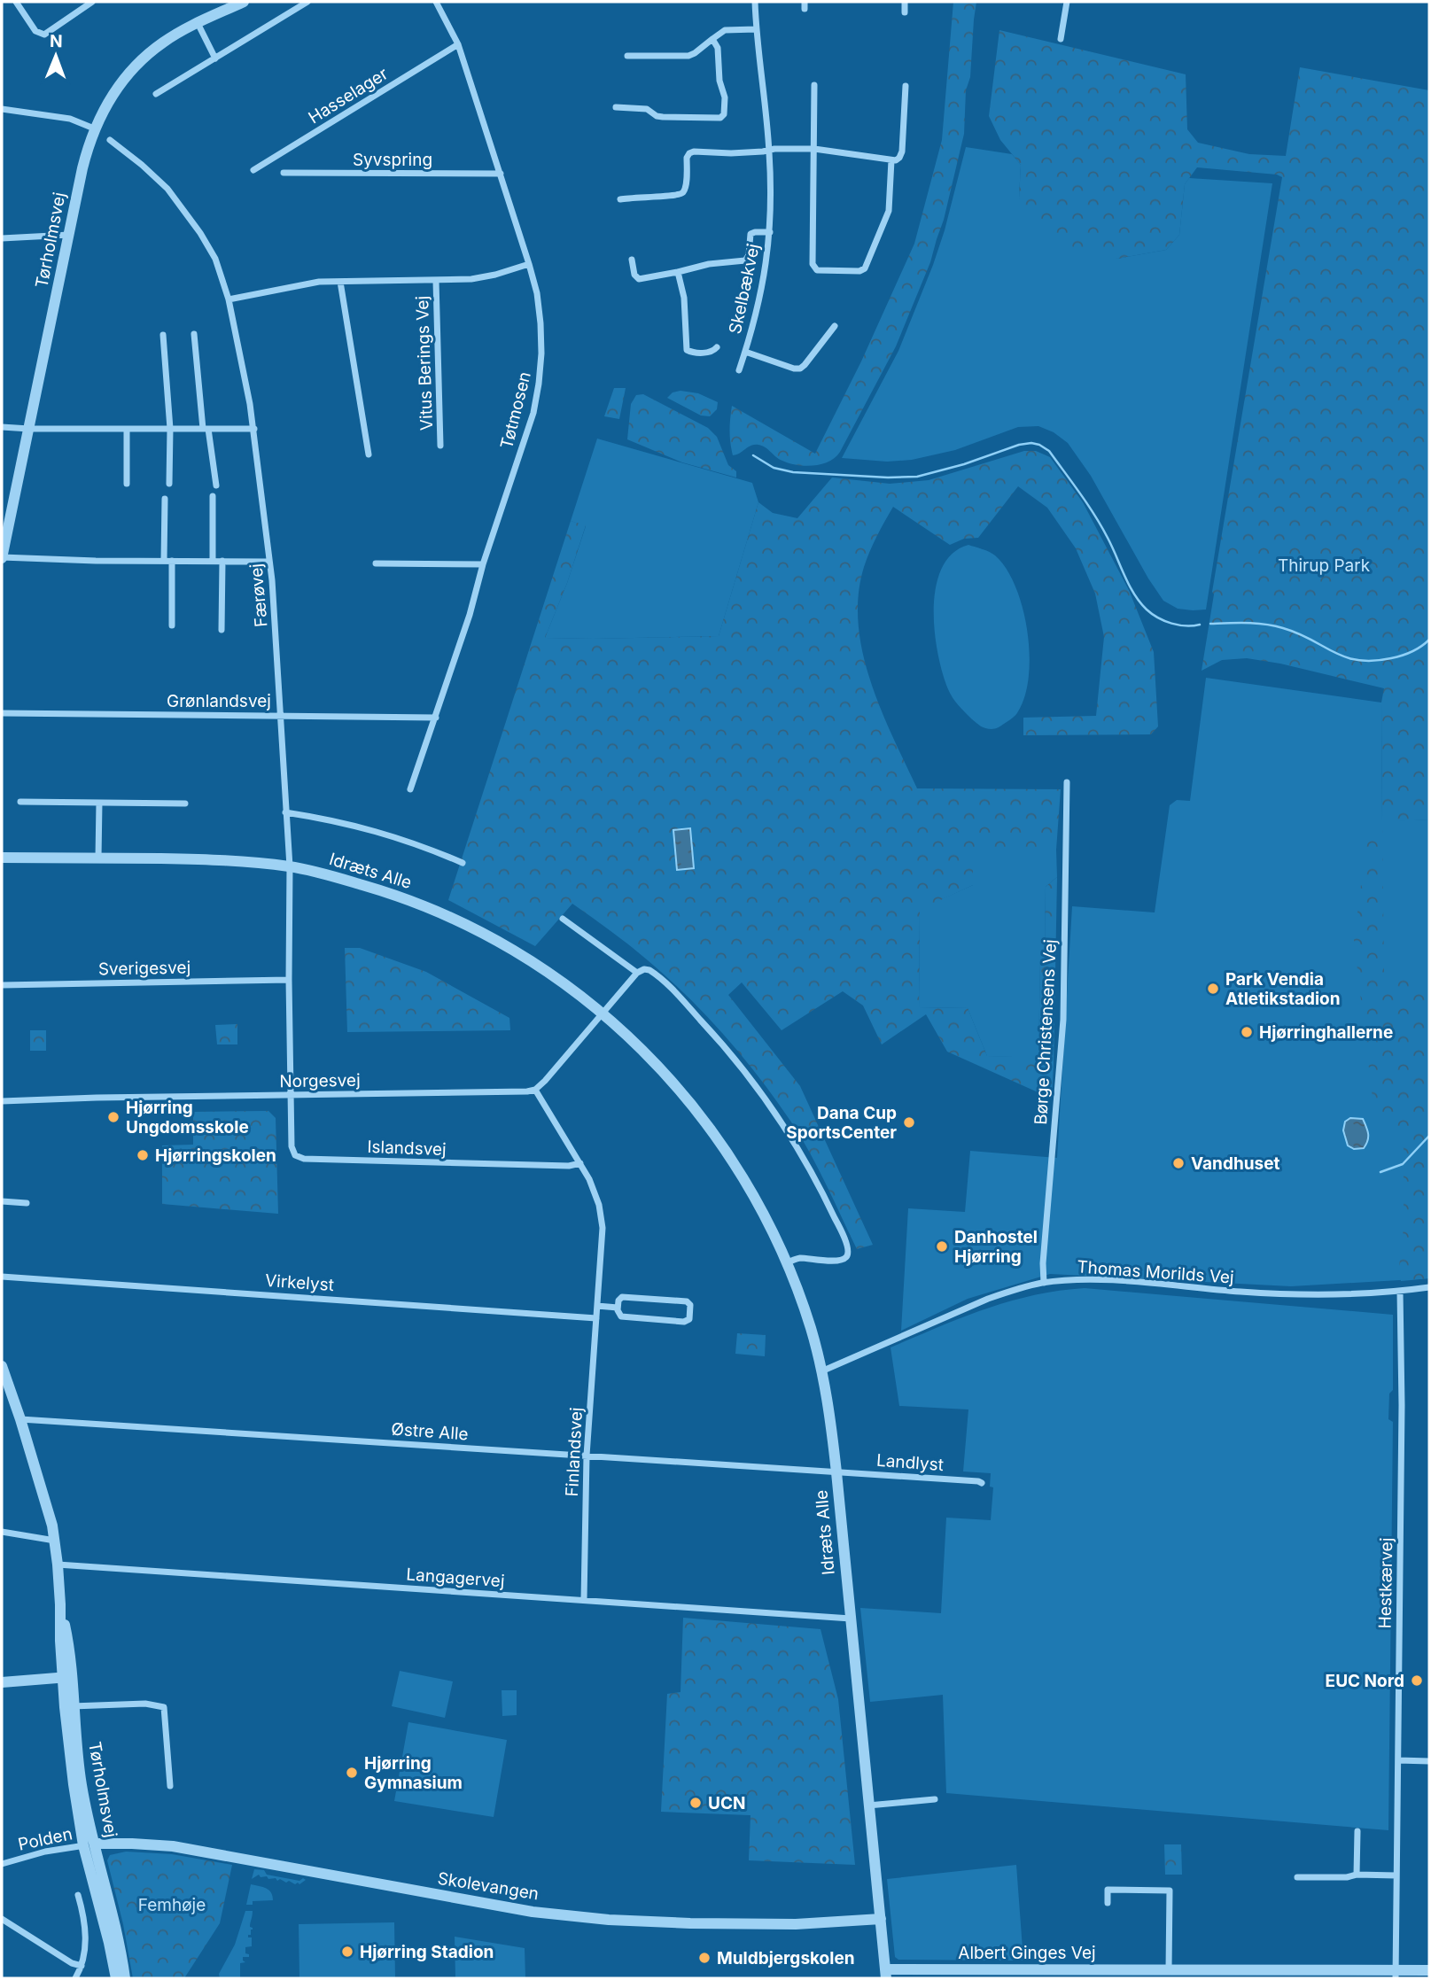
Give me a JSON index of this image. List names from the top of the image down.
{
  "streets": {
    "street": [
      "Hasselager",
      "Syvspring",
      "Tørholmsvej",
      "Skelbækvej",
      "Vitus Berings Vej",
      "Tøtmosen",
      "Færøvej",
      "Grønlandsvej",
      "Idræts Alle",
      "Sverigesvej",
      "Børge Christensens Vej",
      "Norgesvej",
      "Islandsvej",
      "Thomas Morilds Vej",
      "Virkelyst",
      "Østre Alle",
      "Finlandsvej",
      "Landlyst",
      "Langagervej",
      "Hestkærvej",
      "Polden",
      "Skolevangen",
      "Albert Ginges Vej"
    ]
  },
  "crossings": [
    ["Hasselager", "Tøtmosen"],
    ["Syvspring", "Tøtmosen"],
    ["Tørholmsvej", "Østre Alle"],
    ["Tørholmsvej", "Langagervej"],
    ["Tørholmsvej", "Polden"],
    ["Tørholmsvej", "Skolevangen"],
    ["Tøtmosen", "Grønlandsvej"],
    ["Færøvej", "Grønlandsvej"],
    ["Færøvej", "Idræts Alle"],
    ["Færøvej", "Sverigesvej"],
    ["Færøvej", "Norgesvej"],
    ["Færøvej", "Islandsvej"],
    ["Idræts Alle", "Thomas Morilds Vej"],
    ["Idræts Alle", "Østre Alle"],
    ["Idræts Alle", "Landlyst"],
    ["Idræts Alle", "Langagervej"],
    ["Idræts Alle", "Skolevangen"],
    ["Idræts Alle", "Albert Ginges Vej"],
    ["Børge Christensens Vej", "Thomas Morilds Vej"],
    ["Norgesvej", "Islandsvej"],
    ["Norgesvej", "Finlandsvej"],
    ["Islandsvej", "Finlandsvej"],
    ["Thomas Morilds Vej", "Hestkærvej"],
    ["Virkelyst", "Finlandsvej"],
    ["Østre Alle", "Finlandsvej"],
    ["Østre Alle", "Landlyst"],
    ["Finlandsvej", "Langagervej"],
    ["Hestkærvej", "Albert Ginges Vej"],
    ["Polden", "Skolevangen"]
  ],
  "parks": ["Thirup Park", "Femhøje"],
  "places": [
    "Park Vendia Atletikstadion",
    "Hjørringhallerne",
    "Hjørring Ungdomsskole",
    "Dana Cup SportsCenter",
    "Hjørringskolen",
    "Vandhuset",
    "Danhostel Hjørring",
    "EUC Nord",
    "Hjørring Gymnasium",
    "UCN",
    "Hjørring Stadion",
    "Muldbjergskolen"
  ],
  "north": "top"
}
